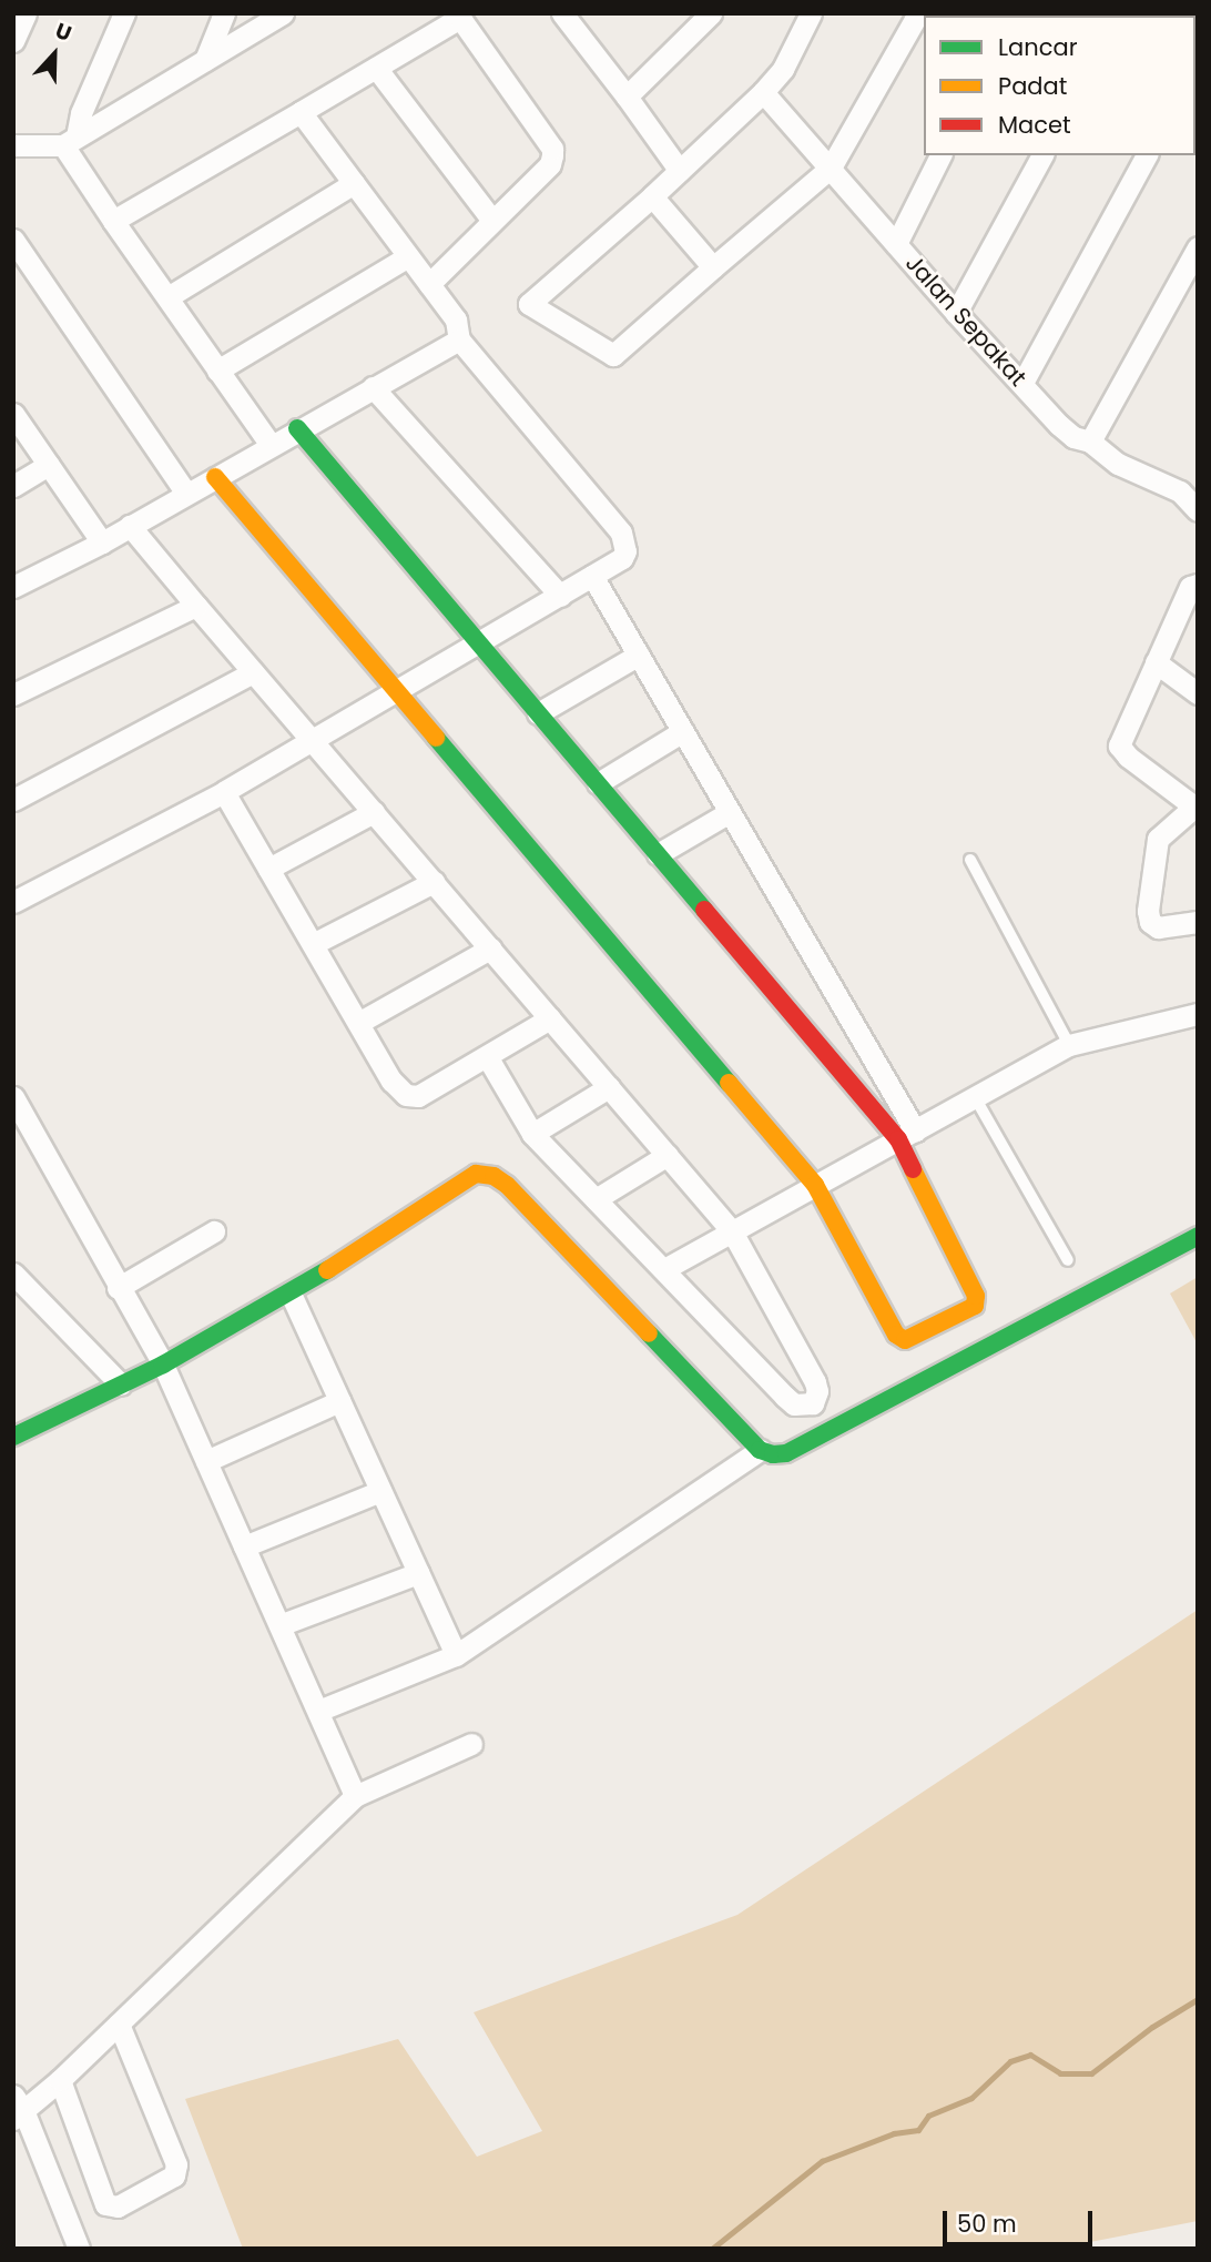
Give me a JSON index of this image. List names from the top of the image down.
{
  "streets": {
    "street": ["Jalan Sepakat"]
  },
  "legend": ["Lancar", "Padat", "Macet"],
  "scale_bar": "50 m",
  "north": "top"
}
